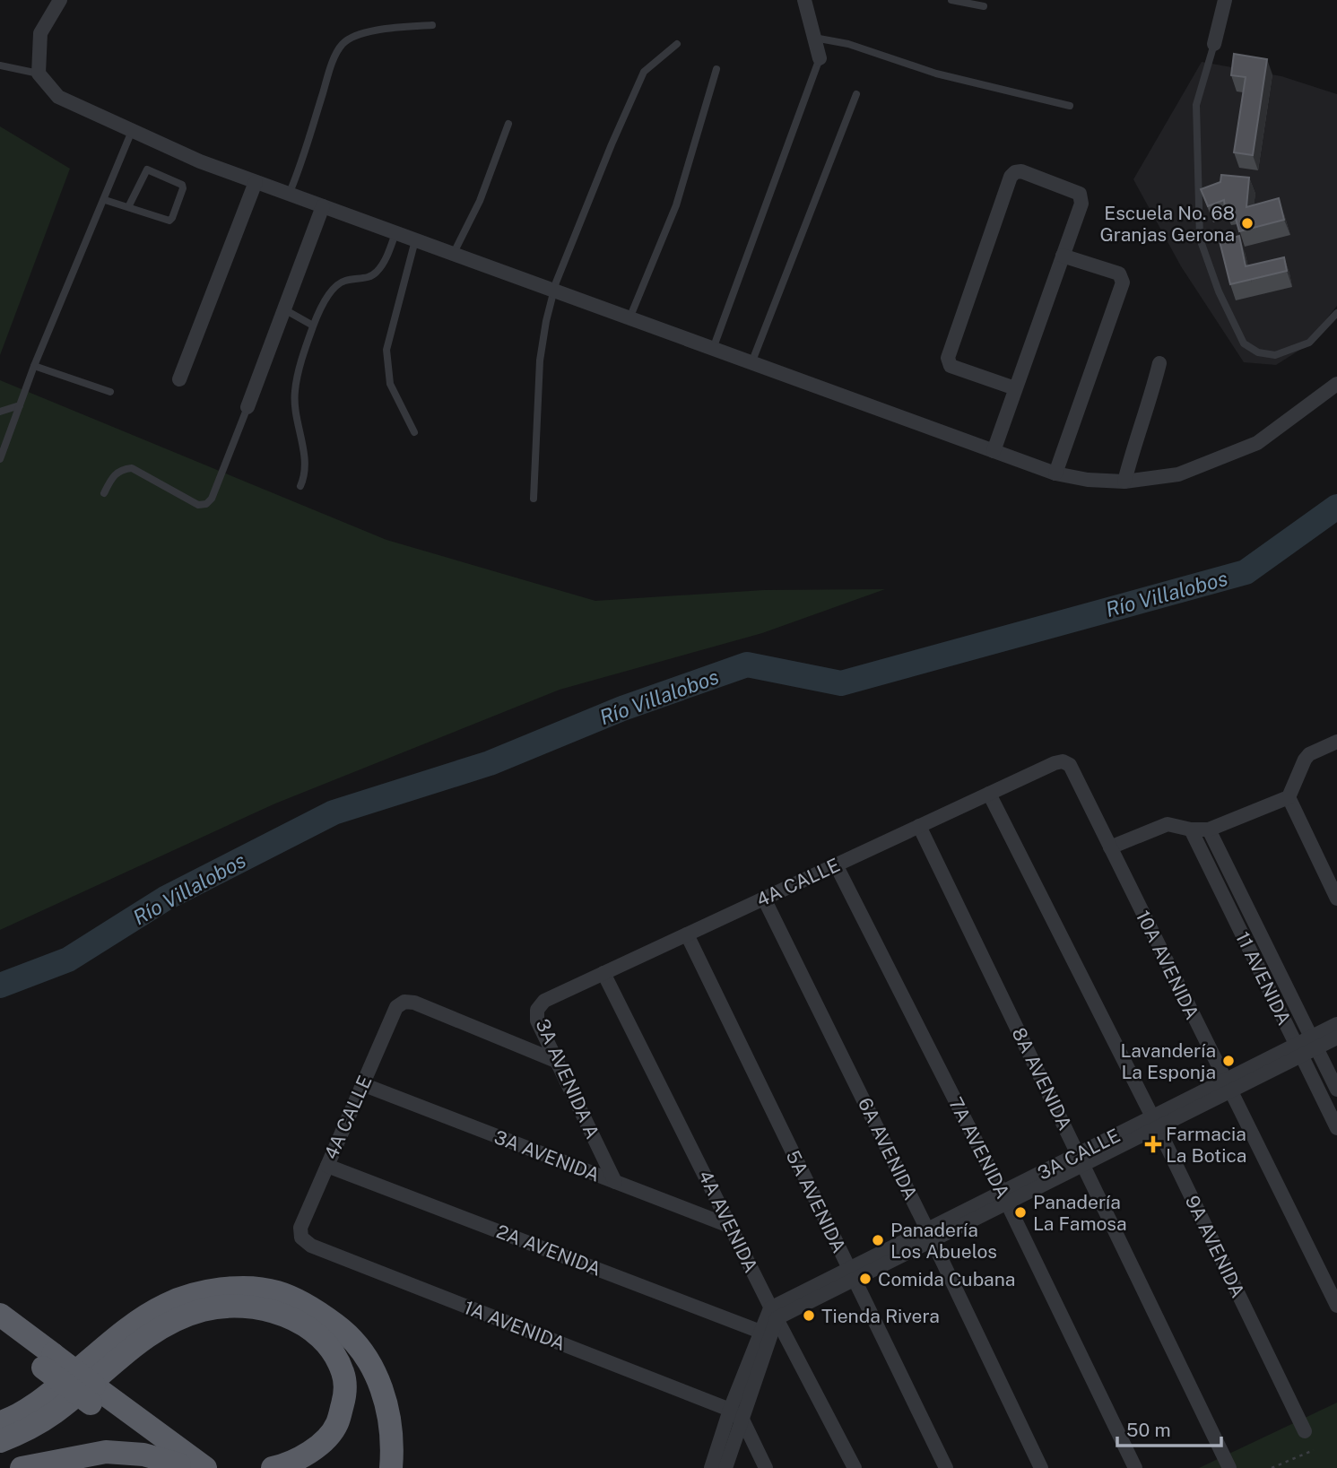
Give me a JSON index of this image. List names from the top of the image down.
{
  "streets": {
    "street": [
      "4A CALLE",
      "10A AVENIDA",
      "11 AVENIDA",
      "3A AVENIDA A",
      "8A AVENIDA",
      "7A AVENIDA",
      "6A AVENIDA",
      "3A CALLE",
      "3A AVENIDA",
      "5A AVENIDA",
      "4A AVENIDA",
      "9A AVENIDA",
      "2A AVENIDA",
      "1A AVENIDA"
    ]
  },
  "crossings": [
    ["4A CALLE", "10A AVENIDA"],
    ["4A CALLE", "3A AVENIDA A"],
    ["4A CALLE", "8A AVENIDA"],
    ["4A CALLE", "7A AVENIDA"],
    ["4A CALLE", "6A AVENIDA"],
    ["4A CALLE", "3A AVENIDA"],
    ["4A CALLE", "5A AVENIDA"],
    ["4A CALLE", "4A AVENIDA"],
    ["4A CALLE", "9A AVENIDA"],
    ["4A CALLE", "2A AVENIDA"],
    ["4A CALLE", "1A AVENIDA"],
    ["10A AVENIDA", "3A CALLE"],
    ["11 AVENIDA", "3A CALLE"],
    ["3A AVENIDA A", "3A AVENIDA"],
    ["8A AVENIDA", "3A CALLE"],
    ["7A AVENIDA", "3A CALLE"],
    ["6A AVENIDA", "3A CALLE"],
    ["3A CALLE", "5A AVENIDA"],
    ["3A CALLE", "4A AVENIDA"],
    ["3A CALLE", "9A AVENIDA"],
    ["3A AVENIDA", "4A AVENIDA"]
  ],
  "water": ["Río Villalobos"],
  "places": {
    "other": [
      "Escuela No. 68 Granjas Gerona",
      "Lavandería La Esponja",
      "Panadería La Famosa",
      "Panadería Los Abuelos",
      "Comida Cubana",
      "Tienda Rivera"
    ],
    "health": ["Farmacia La Botica"]
  },
  "scale_bar": "50 m"
}
